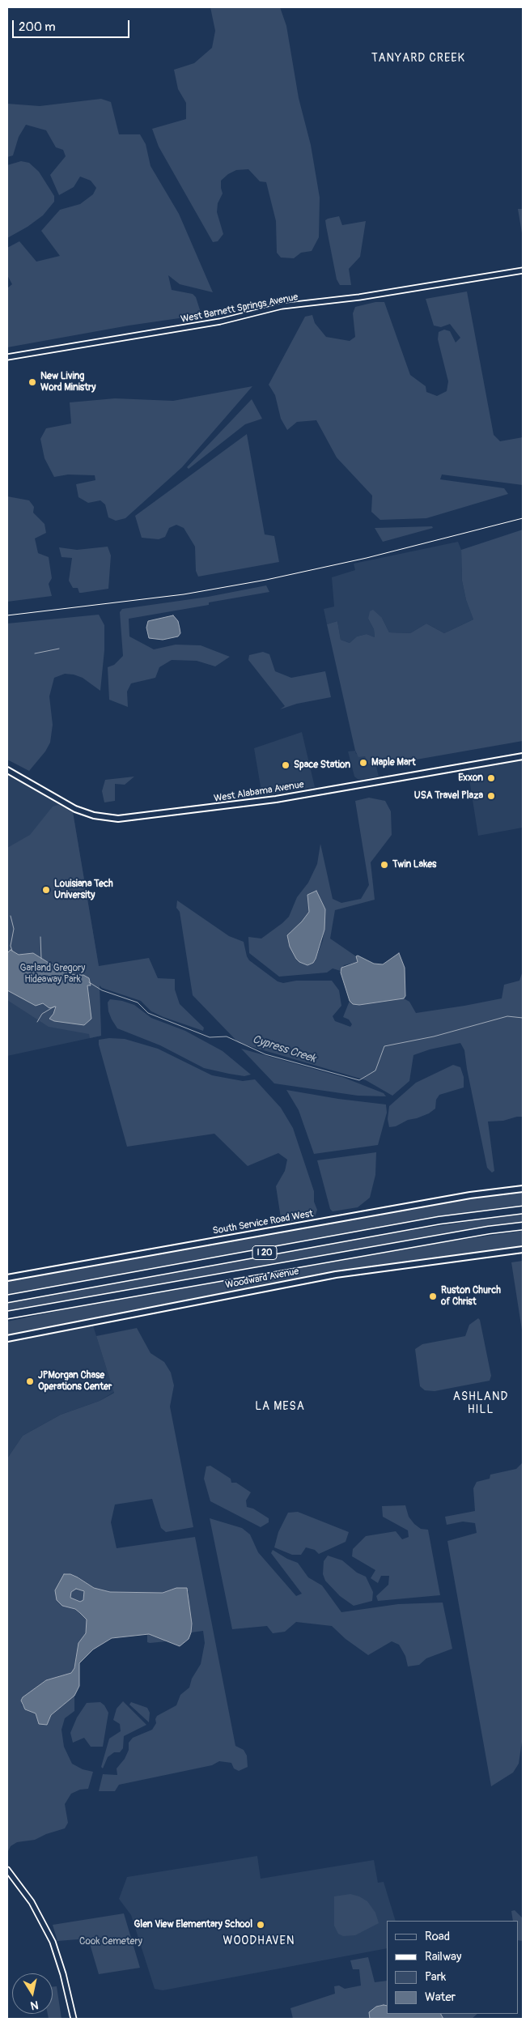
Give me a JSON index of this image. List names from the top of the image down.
{
  "streets": {
    "highway": ["I 20"],
    "main road": ["West Alabama Avenue", "South Service Road West", "Woodward Avenue"],
    "street": ["West Barnett Springs Avenue"]
  },
  "districts": [
    "TANYARD CREEK",
    "ASHLAND HILL",
    "LA MESA",
    "WOODHAVEN"
  ],
  "water": ["Cypress Creek"],
  "parks": ["Garland Gregory Hideaway Park", "Cook Cemetery"],
  "places": [
    "New Living Word Ministry",
    "Maple Mart",
    "Space Station",
    "Exxon",
    "USA Travel Plaza",
    "Twin Lakes",
    "Louisiana Tech University",
    "Ruston Church of Christ",
    "JPMorgan Chase Operations Center",
    "Glen View Elementary School"
  ],
  "legend": [
    "Road",
    "Railway",
    "Park",
    "Water"
  ],
  "scale_bar": "200 m",
  "north": "bottom"
}
